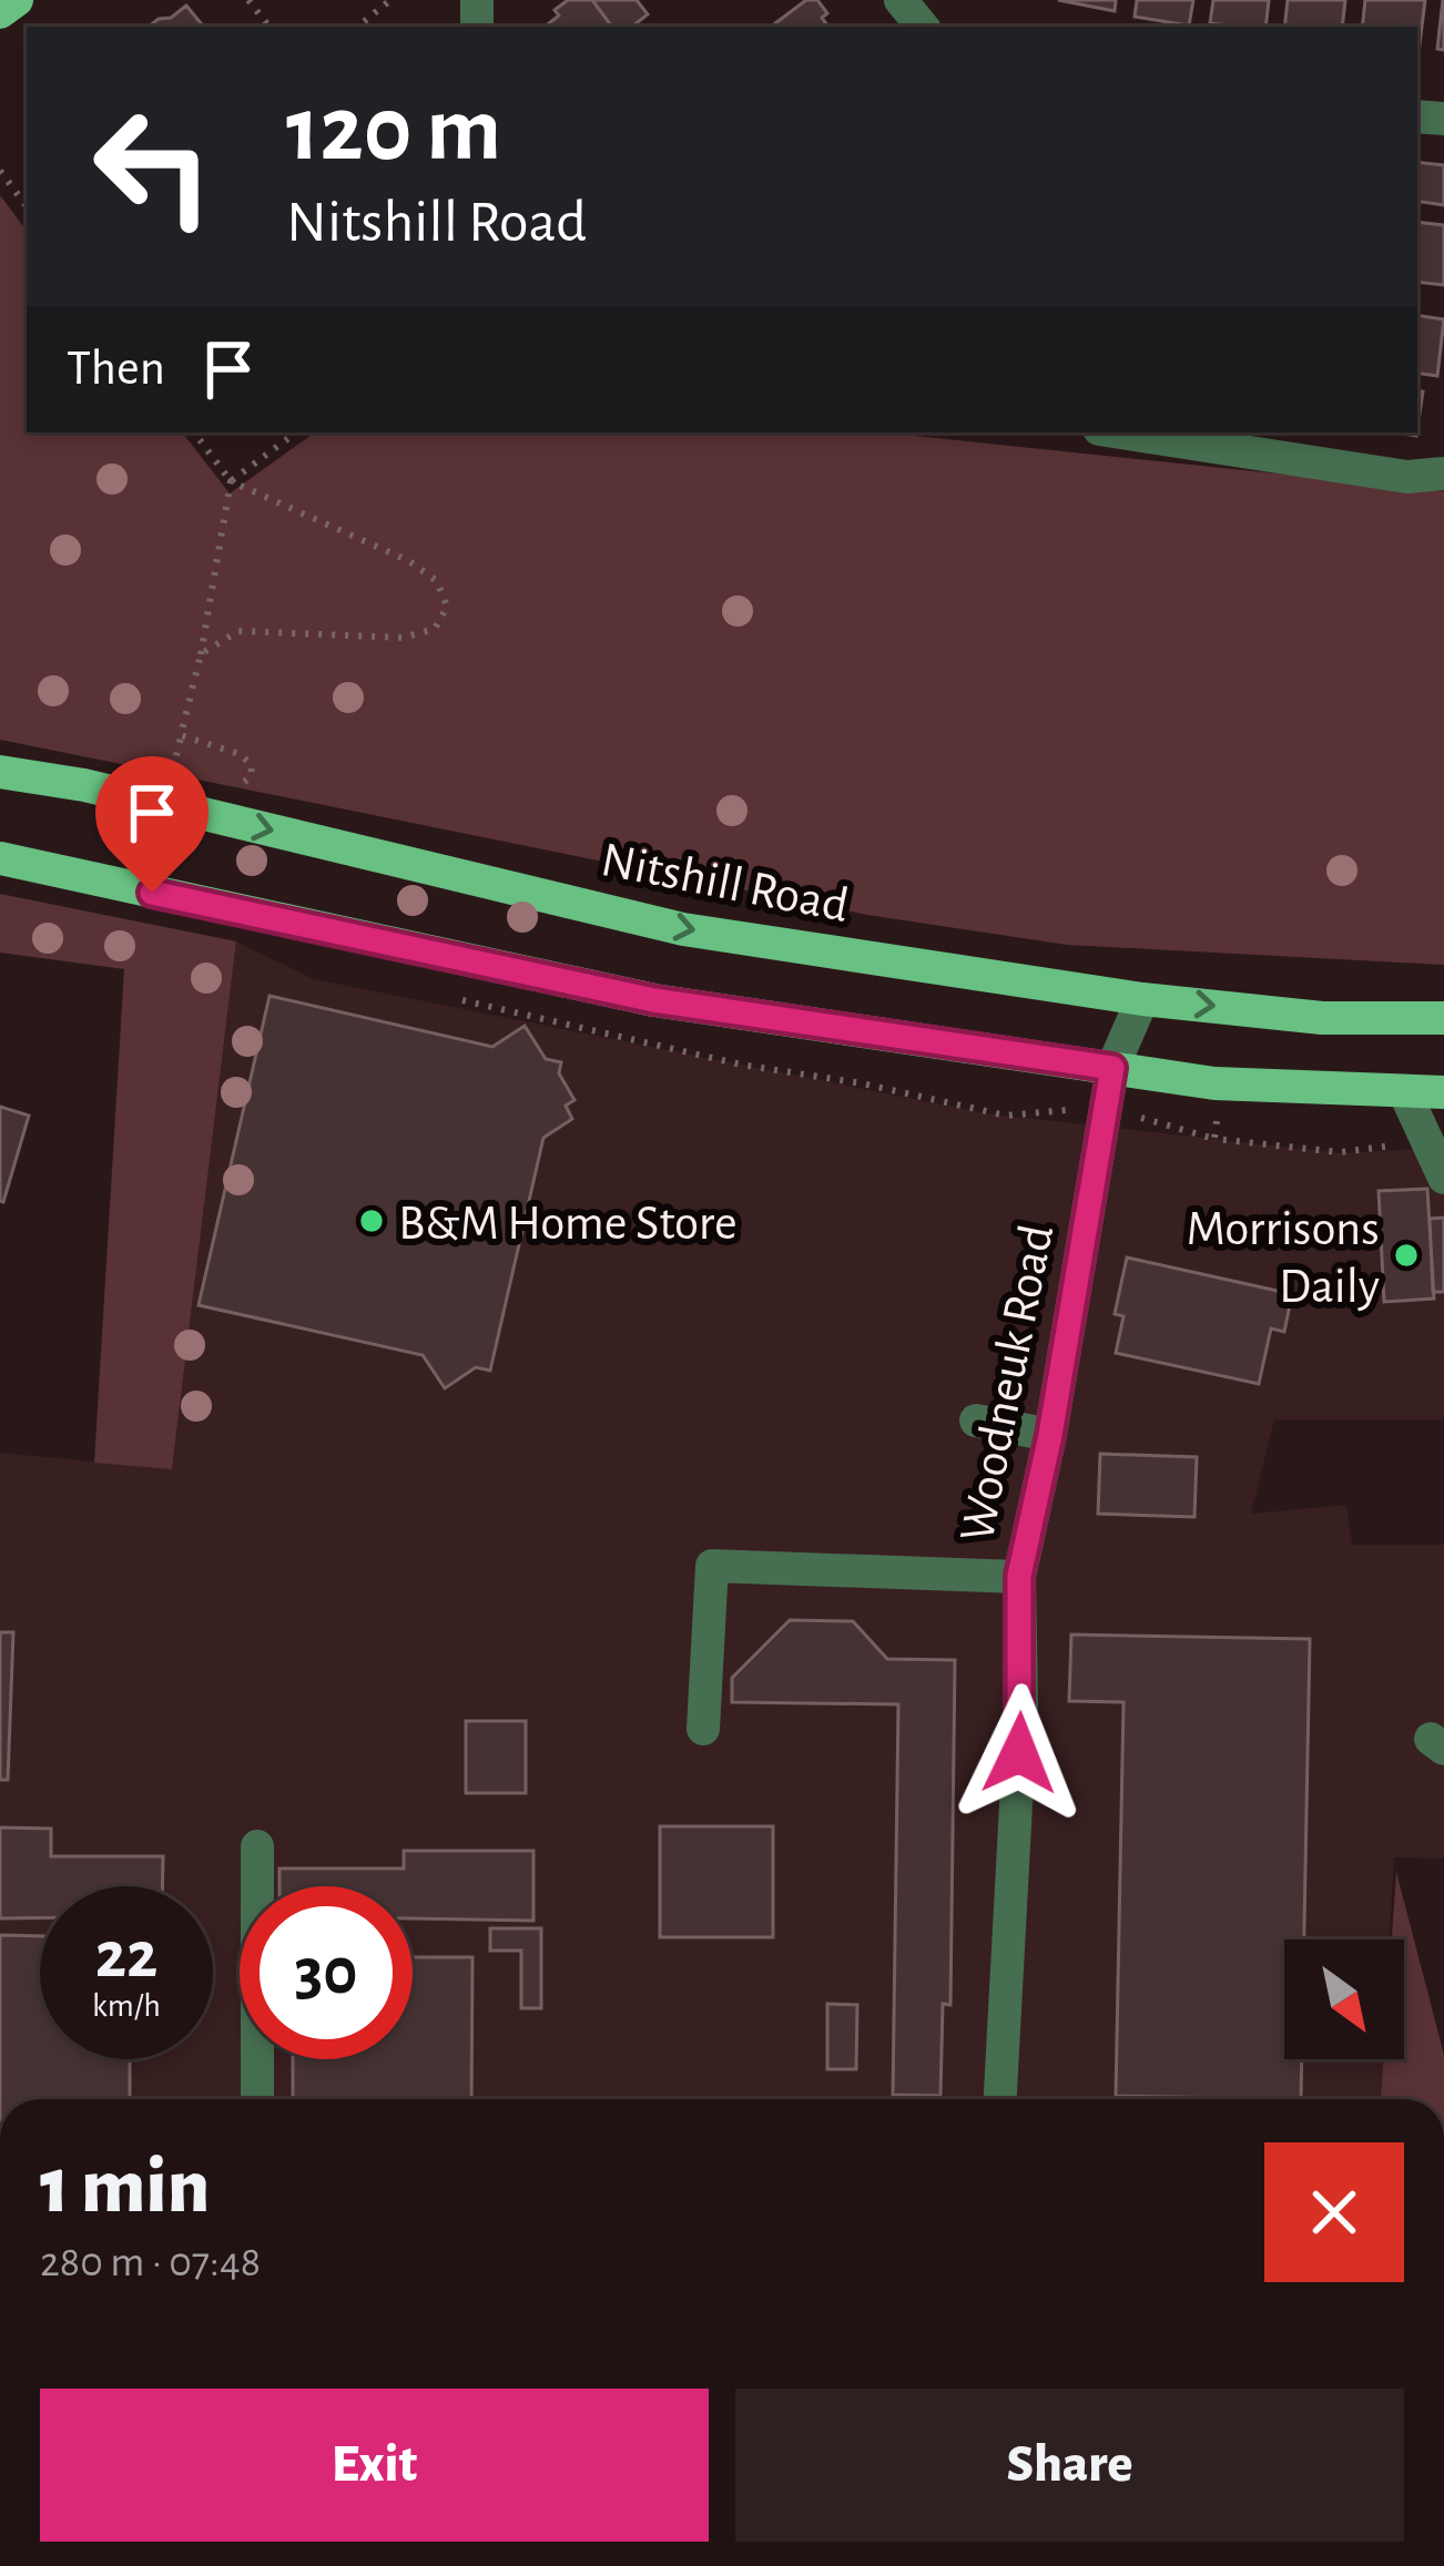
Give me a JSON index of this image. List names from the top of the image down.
{
  "streets": {
    "main road": ["Nitshill Road"],
    "street": ["Woodneuk Road"]
  },
  "crossings": [
    ["Nitshill Road", "Woodneuk Road"]
  ],
  "places": ["B&M Home Store", "Morrisons Daily"],
  "north": "bottom right",
  "page": {
    "turn": ["120 m", "Nitshill Road"],
    "then": "Then",
    "speed": "22 km/h",
    "limit": "30",
    "heading": ["1 min", "280 m · 07:48"],
    "buttons": ["Exit", "Share"]
  }
}
